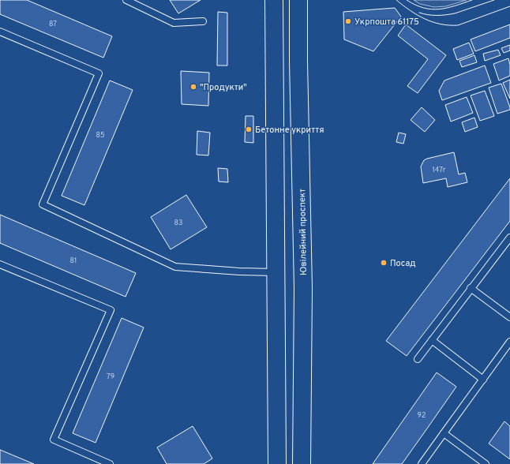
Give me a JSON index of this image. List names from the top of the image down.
{
  "streets": {
    "main road": ["Ювілейний проспект"]
  },
  "places": [
    "Укрпошта 61175",
    "\"Продукти\"",
    "Бетонне укриття",
    "Посад"
  ],
  "house_numbers": [
    "87",
    "85",
    "147г",
    "83",
    "81",
    "79",
    "92"
  ]
}
